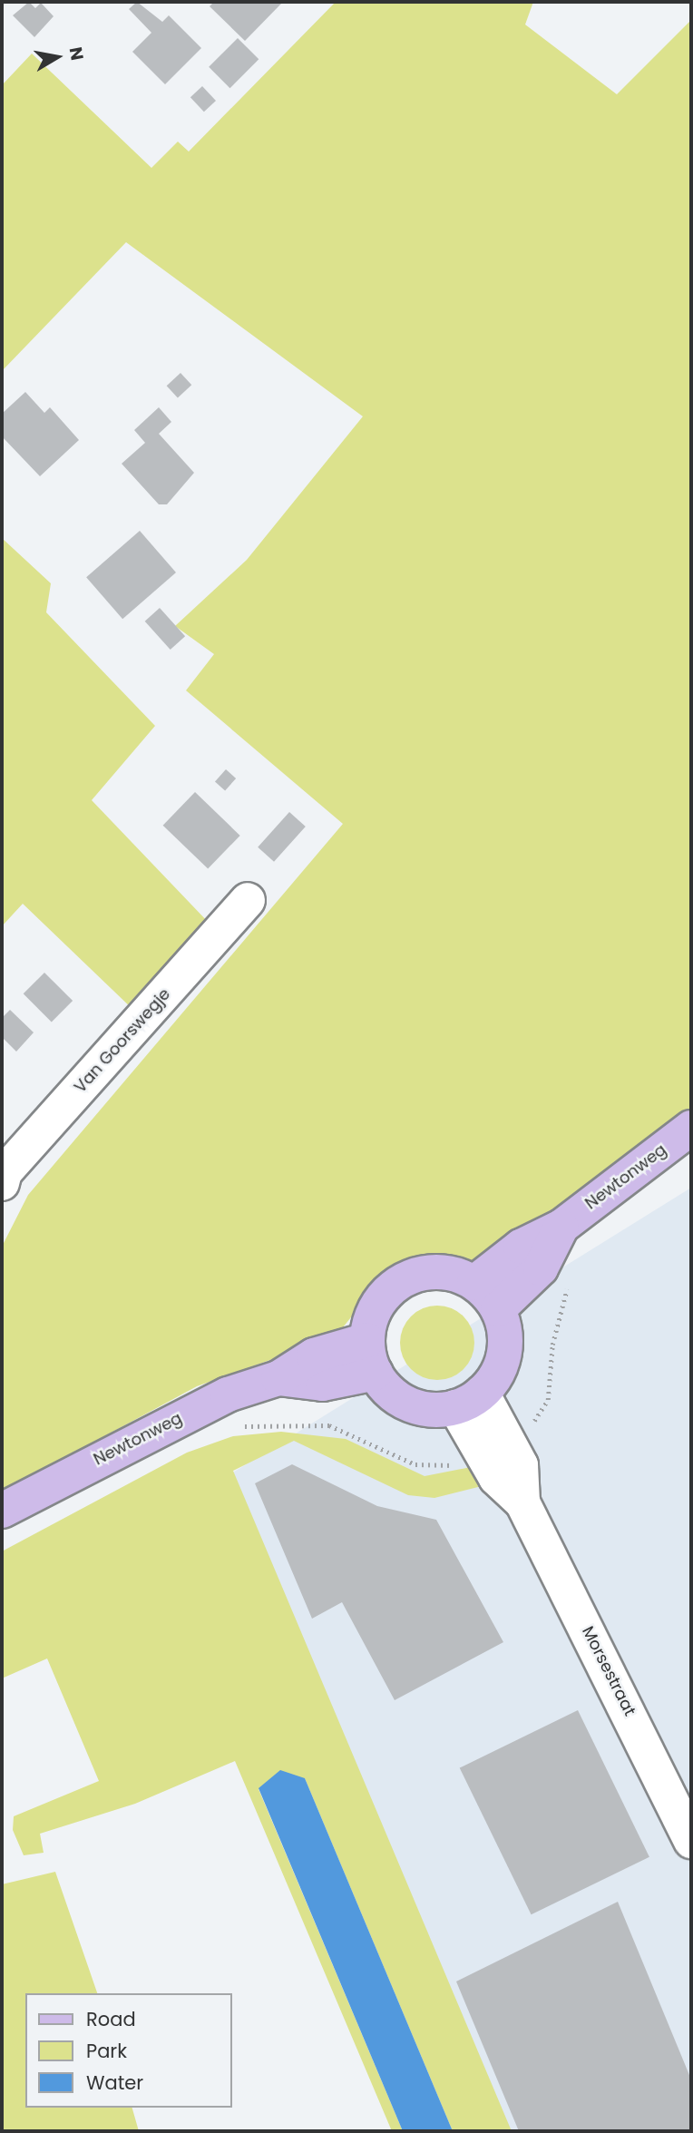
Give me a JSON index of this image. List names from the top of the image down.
{
  "streets": {
    "main road": ["Newtonweg"],
    "street": ["Van Goorswegje", "Morsestraat"]
  },
  "crossings": [
    ["Newtonweg", "Morsestraat"]
  ],
  "legend": ["Road", "Park", "Water"],
  "north": "right"
}
